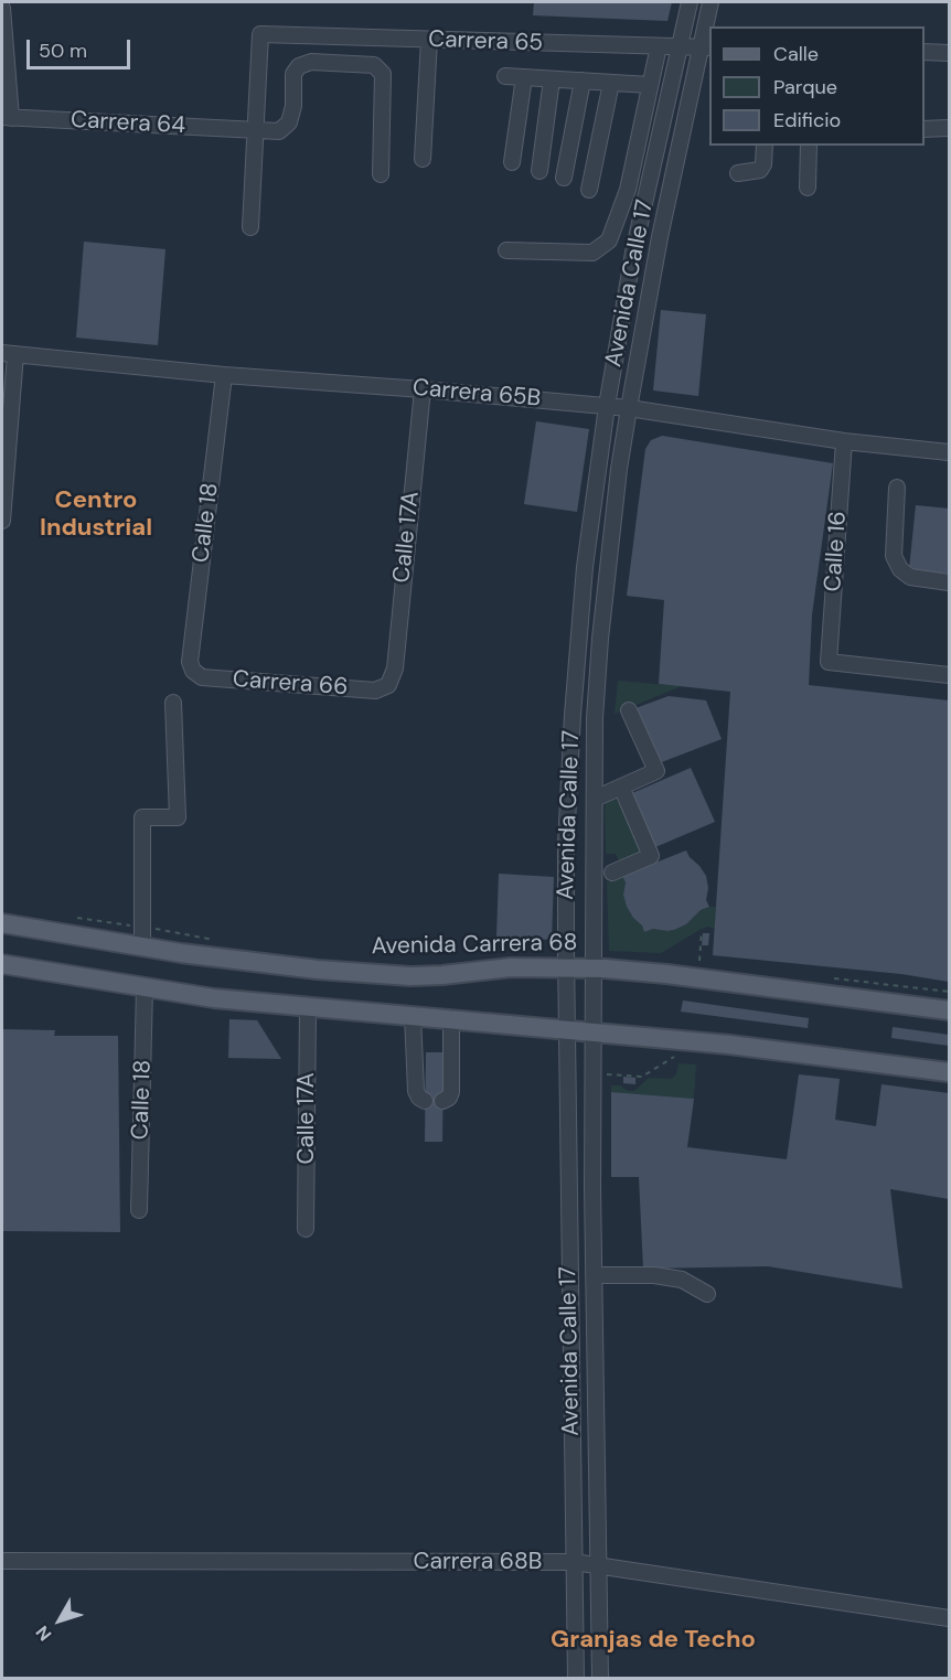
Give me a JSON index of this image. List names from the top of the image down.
{
  "streets": {
    "main road": ["Avenida Carrera 68"],
    "street": [
      "Carrera 65",
      "Carrera 64",
      "Avenida Calle 17",
      "Carrera 65B",
      "Calle 18",
      "Calle 17A",
      "Calle 16",
      "Carrera 66",
      "Carrera 68B"
    ]
  },
  "crossings": [
    ["Carrera 65", "Carrera 64"],
    ["Carrera 65", "Avenida Calle 17"],
    ["Avenida Calle 17", "Carrera 65B"],
    ["Avenida Calle 17", "Avenida Carrera 68"],
    ["Avenida Calle 17", "Carrera 68B"],
    ["Carrera 65B", "Calle 18"],
    ["Carrera 65B", "Calle 17A"],
    ["Carrera 65B", "Calle 16"],
    ["Calle 18", "Carrera 66"],
    ["Calle 17A", "Carrera 66"]
  ],
  "districts": ["Centro Industrial", "Granjas de Techo"],
  "legend": ["Calle", "Parque", "Edificio"],
  "scale_bar": "50 m",
  "north": "bottom left"
}
